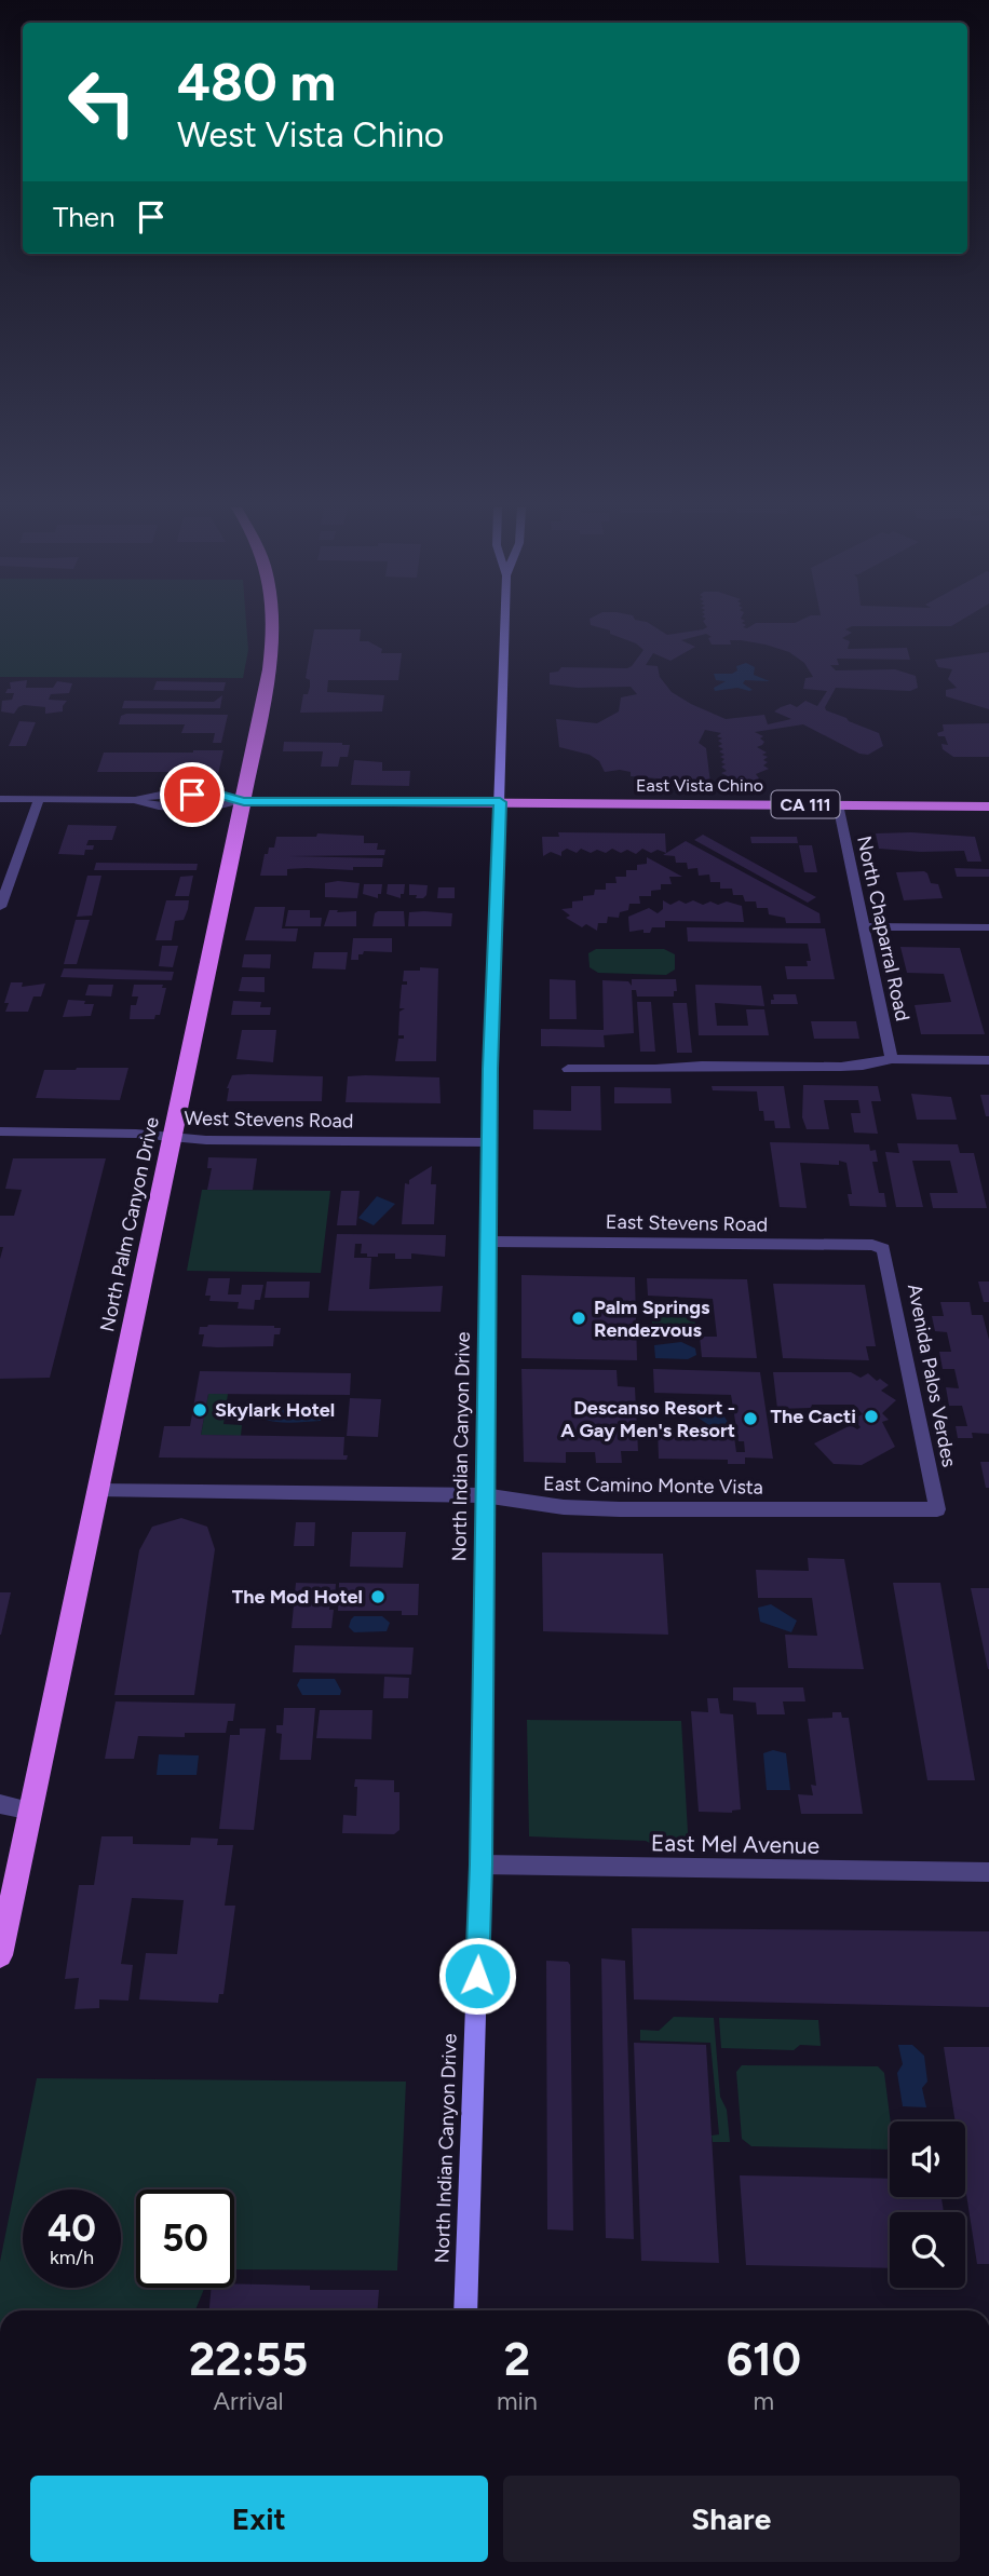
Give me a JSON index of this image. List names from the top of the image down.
{
  "streets": {
    "main road": [
      "East Vista Chino",
      "CA 111",
      "North Palm Canyon Drive",
      "North Indian Canyon Drive"
    ],
    "street": [
      "North Chaparral Road",
      "West Stevens Road",
      "East Stevens Road",
      "Avenida Palos Verdes",
      "East Camino Monte Vista",
      "East Mel Avenue"
    ]
  },
  "crossings": [
    ["East Vista Chino", "CA 111"],
    ["East Vista Chino", "North Chaparral Road"],
    ["East Vista Chino", "North Indian Canyon Drive"],
    ["CA 111", "North Palm Canyon Drive"],
    ["CA 111", "North Indian Canyon Drive"],
    ["West Stevens Road", "North Palm Canyon Drive"],
    ["West Stevens Road", "North Indian Canyon Drive"],
    ["East Stevens Road", "Avenida Palos Verdes"],
    ["East Stevens Road", "North Indian Canyon Drive"],
    ["North Palm Canyon Drive", "East Camino Monte Vista"],
    ["Avenida Palos Verdes", "East Camino Monte Vista"],
    ["North Indian Canyon Drive", "East Camino Monte Vista"],
    ["North Indian Canyon Drive", "East Mel Avenue"]
  ],
  "places": [
    "Palm Springs Rendezvous",
    "Skylark Hotel",
    "The Cacti",
    "Descanso Resort - A Gay Men's Resort",
    "The Mod Hotel"
  ],
  "page": {
    "turn": ["480 m", "West Vista Chino"],
    "then": "Then",
    "speed": "40 km/h",
    "limit": "50",
    "eta": [
      "22:55",
      "Arrival",
      "2",
      "min",
      "610",
      "m"
    ],
    "buttons": ["Exit", "Share"]
  }
}
